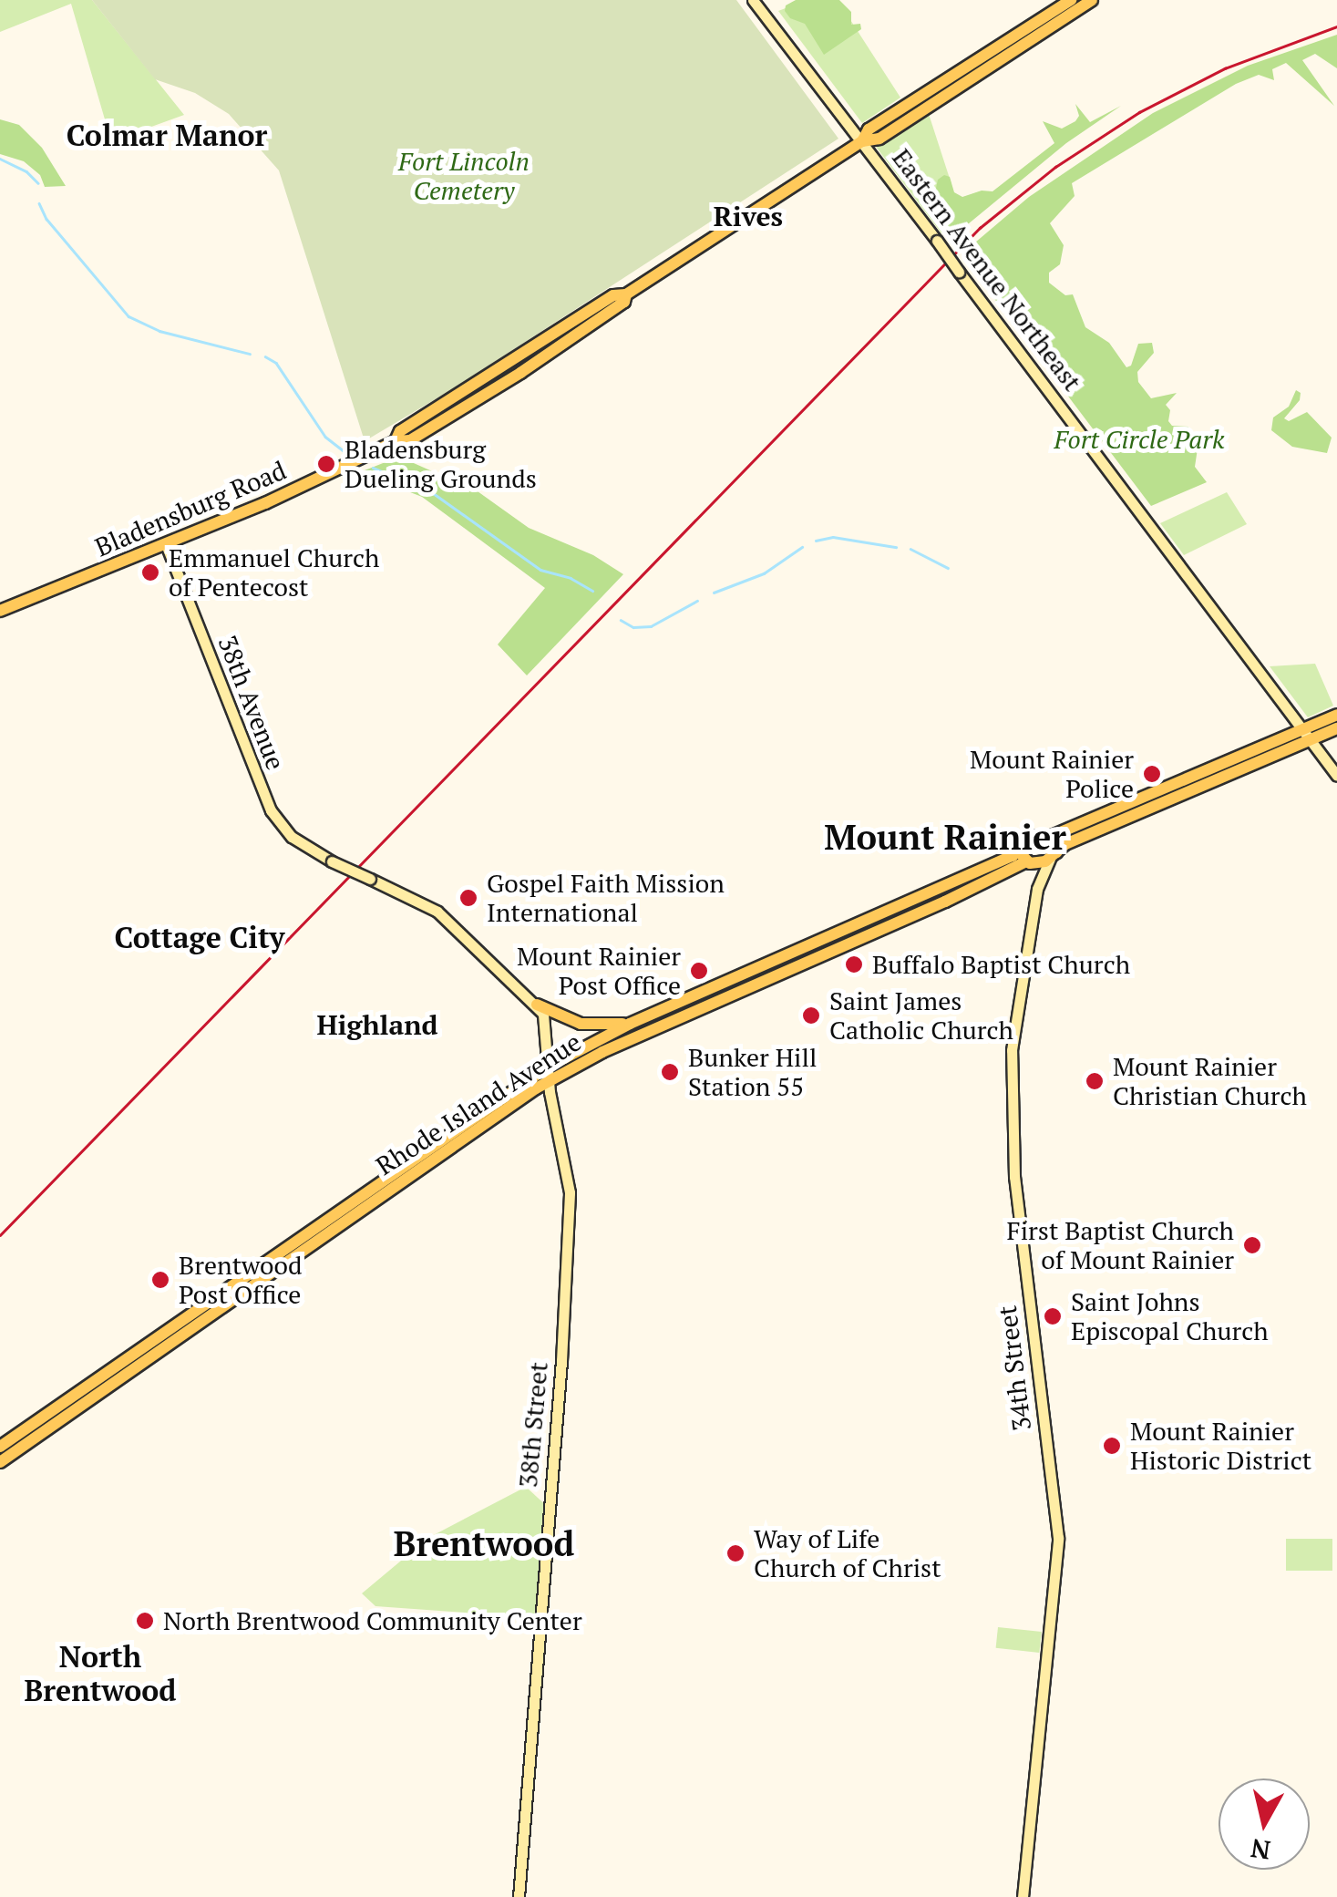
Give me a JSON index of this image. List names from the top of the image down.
{
  "streets": {
    "main road": [
      "Eastern Avenue Northeast",
      "Bladensburg Road",
      "38th Avenue",
      "Rhode Island Avenue",
      "34th Street",
      "38th Street"
    ]
  },
  "crossings": [
    ["Eastern Avenue Northeast", "Bladensburg Road"],
    ["Bladensburg Road", "38th Avenue"],
    ["38th Avenue", "38th Street"],
    ["Rhode Island Avenue", "34th Street"],
    ["Rhode Island Avenue", "38th Street"]
  ],
  "districts": [
    "Colmar Manor",
    "Rives",
    "Mount Rainier",
    "Cottage City",
    "Highland",
    "Brentwood",
    "North Brentwood"
  ],
  "parks": ["Fort Lincoln Cemetery", "Fort Circle Park"],
  "places": [
    "Bladensburg Dueling Grounds",
    "Emmanuel Church of Pentecost",
    "Mount Rainier Police",
    "Gospel Faith Mission International",
    "Buffalo Baptist Church",
    "Mount Rainier Post Office",
    "Saint James Catholic Church",
    "Bunker Hill Station 55",
    "Mount Rainier Christian Church",
    "First Baptist Church of Mount Rainier",
    "Brentwood Post Office",
    "Saint Johns Episcopal Church",
    "Mount Rainier Historic District",
    "Way of Life Church of Christ",
    "North Brentwood Community Center"
  ],
  "north": "bottom"
}
